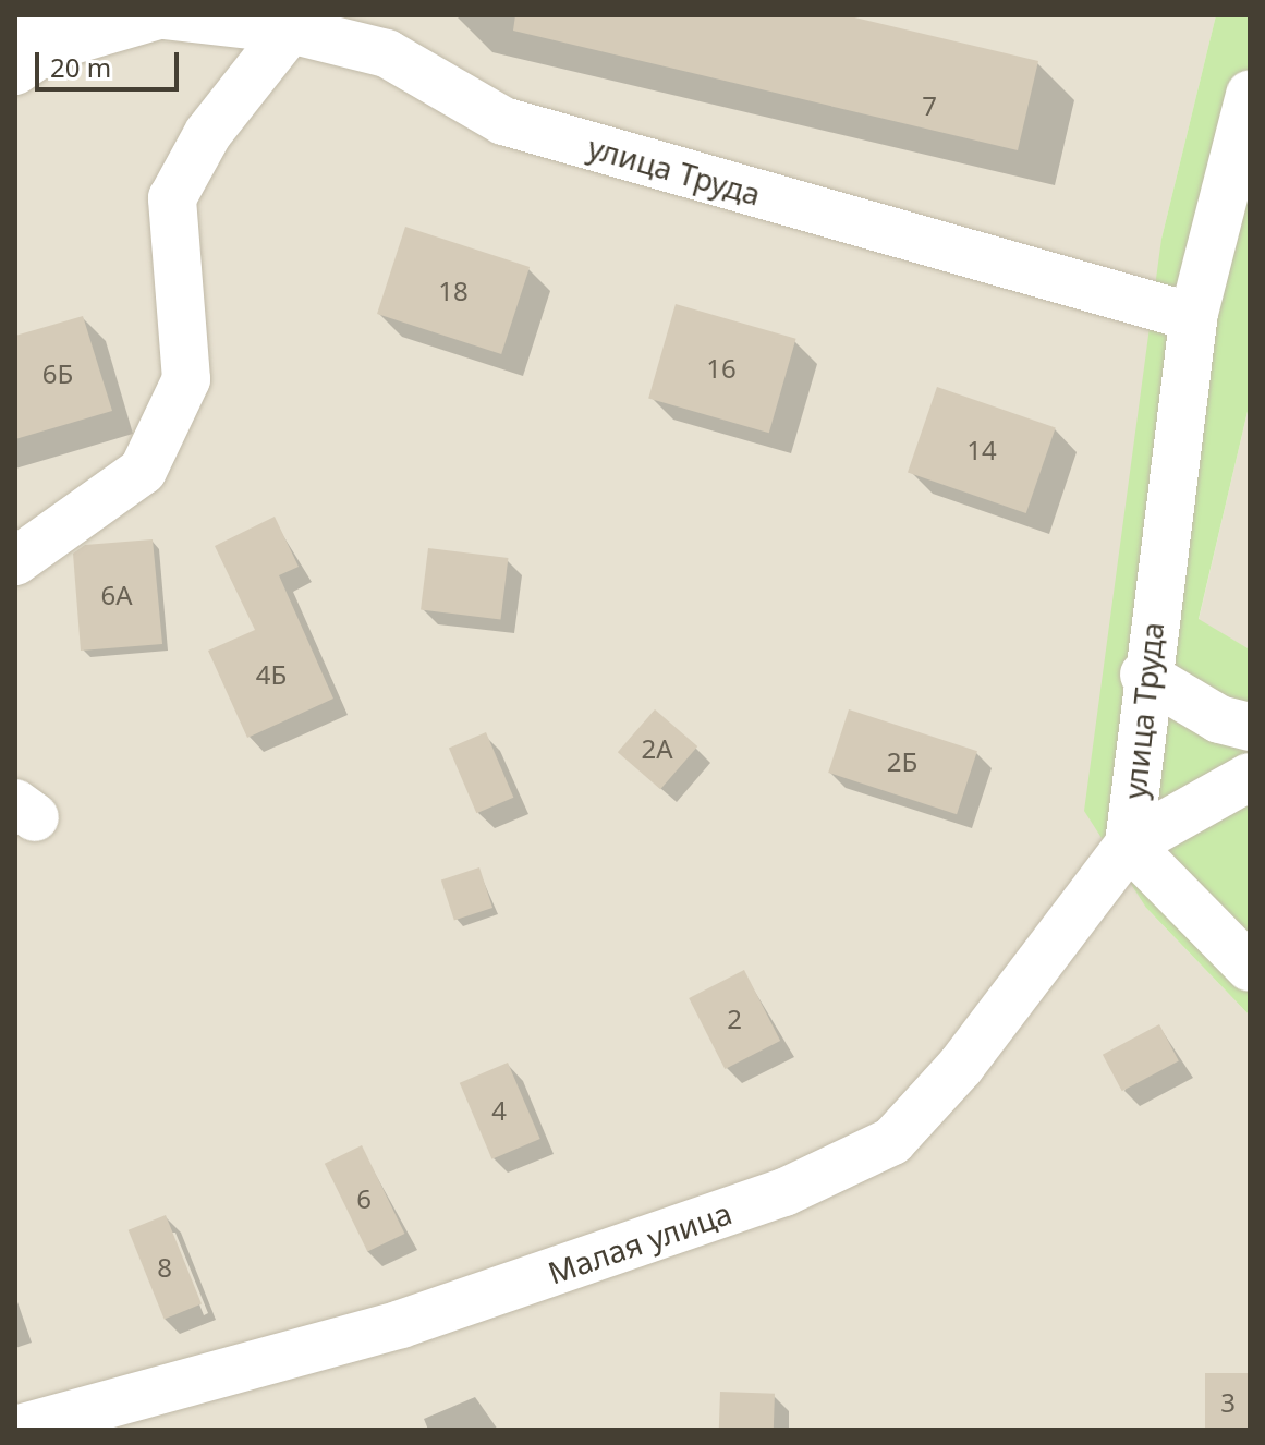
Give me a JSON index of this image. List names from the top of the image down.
{
  "streets": {
    "street": ["улица Труда", "Малая улица"]
  },
  "crossings": [
    ["улица Труда", "Малая улица"]
  ],
  "house_numbers": [
    "7",
    "18",
    "16",
    "6Б",
    "14",
    "6А",
    "4Б",
    "2А",
    "2Б",
    "2",
    "4",
    "6",
    "8",
    "3"
  ],
  "scale_bar": "20 m"
}
